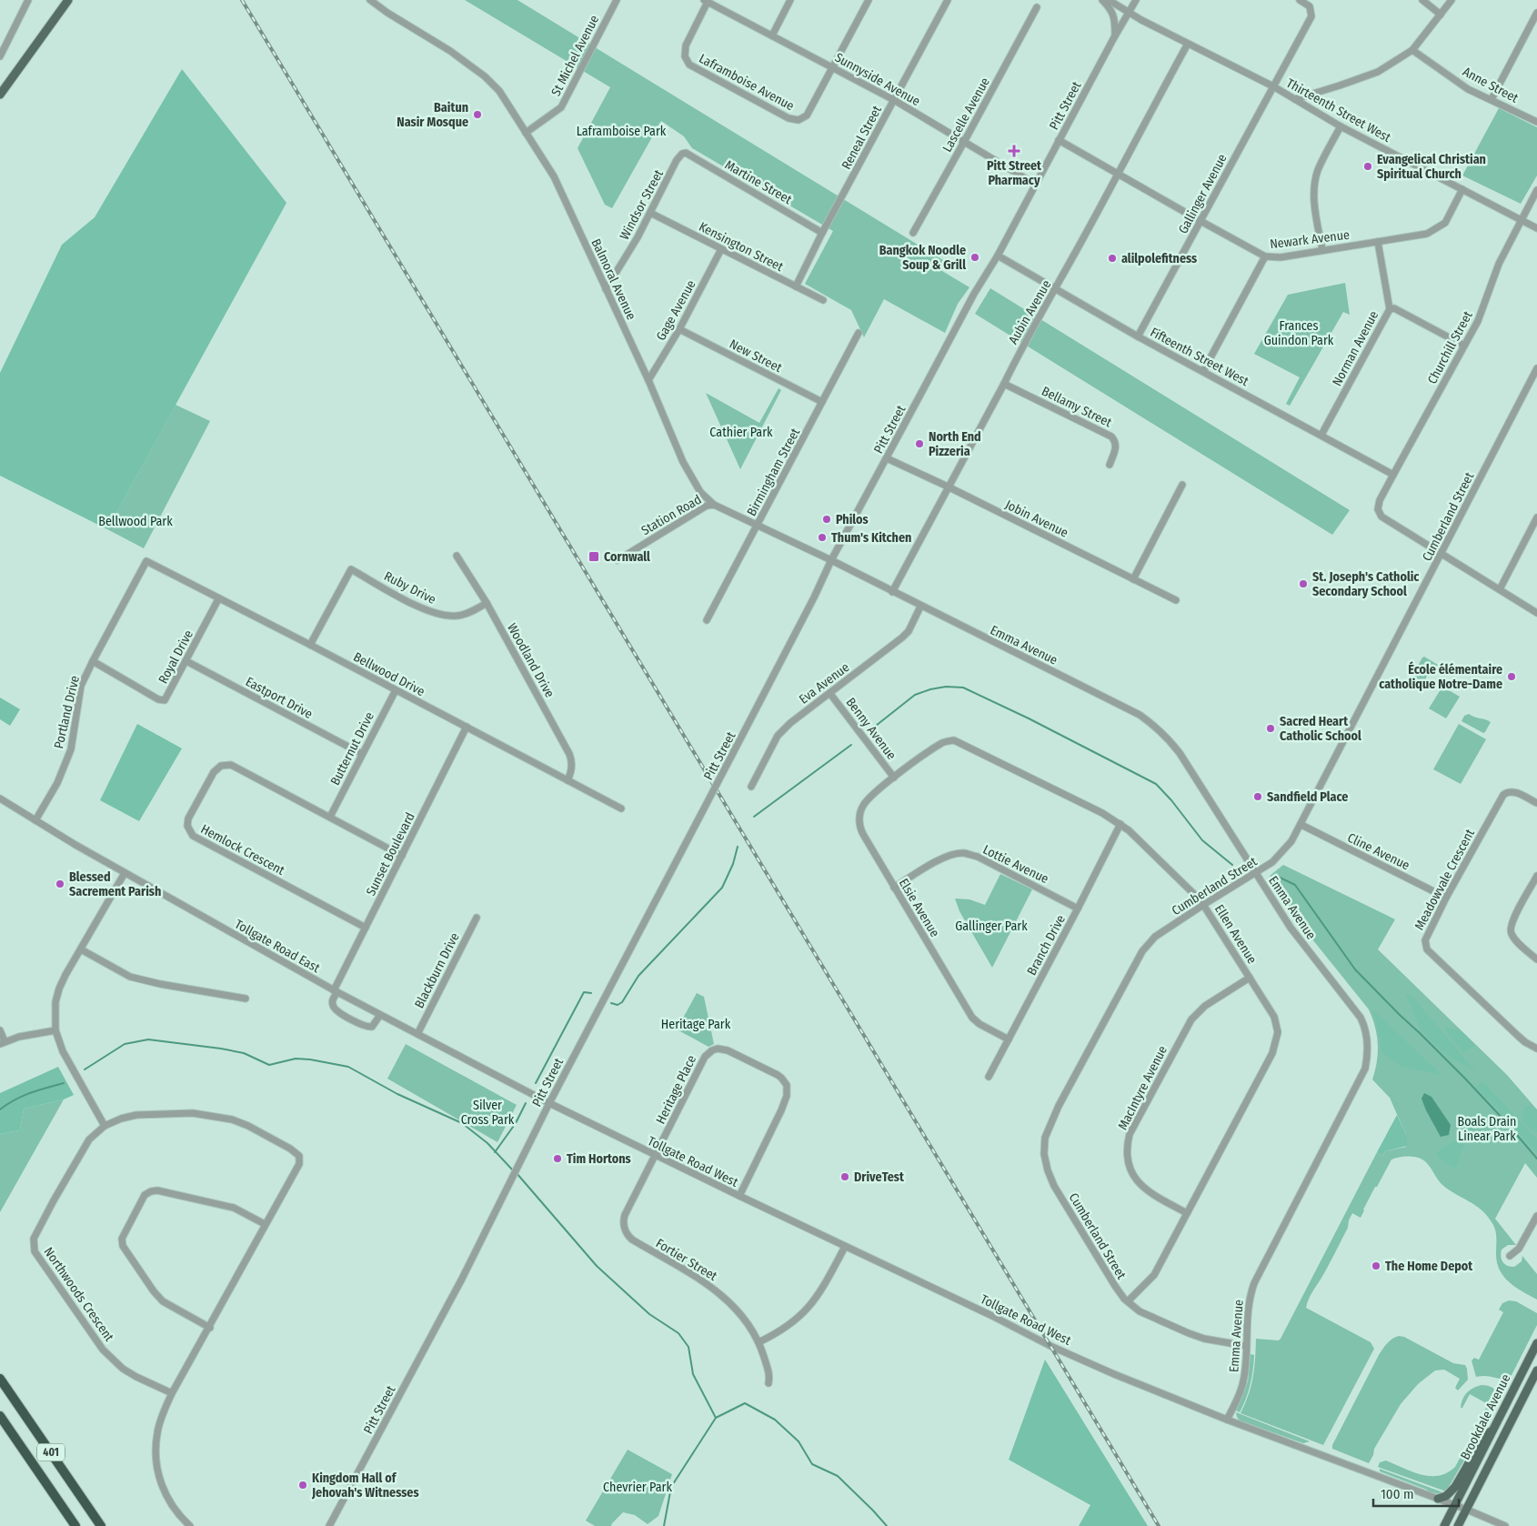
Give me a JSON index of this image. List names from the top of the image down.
{
  "streets": {
    "highway": ["401"],
    "main road": ["Brookdale Avenue"],
    "street": [
      "St Michel Avenue",
      "Sunnyside Avenue",
      "Laframboise Avenue",
      "Anne Street",
      "Pitt Street",
      "Thirteenth Street West",
      "Lascelle Avenue",
      "Reneal Street",
      "Martine Street",
      "Gallinger Avenue",
      "Windsor Street",
      "Newark Avenue",
      "Kensington Street",
      "Balmoral Avenue",
      "Gage Avenue",
      "Aubin Avenue",
      "Churchill Street",
      "Norman Avenue",
      "New Street",
      "Fifteenth Street West",
      "Bellamy Street",
      "Birmingham Street",
      "Station Road",
      "Cumberland Street",
      "Jobin Avenue",
      "Ruby Drive",
      "Emma Avenue",
      "Royal Drive",
      "Woodland Drive",
      "Bellwood Drive",
      "Eva Avenue",
      "Eastport Drive",
      "Portland Drive",
      "Benny Avenue",
      "Butternut Drive",
      "Hemlock Crescent",
      "Cline Avenue",
      "Sunset Boulevard",
      "Lottie Avenue",
      "Meadowvale Crescent",
      "Elsie Avenue",
      "Ellen Avenue",
      "Branch Drive",
      "Tollgate Road East",
      "Blackburn Drive",
      "MacIntyre Avenue",
      "Heritage Place",
      "Tollgate Road West",
      "Fortier Street",
      "Northwoods Crescent"
    ]
  },
  "crossings": [
    ["St Michel Avenue", "Balmoral Avenue"],
    ["Sunnyside Avenue", "Laframboise Avenue"],
    ["Sunnyside Avenue", "Pitt Street"],
    ["Sunnyside Avenue", "Lascelle Avenue"],
    ["Sunnyside Avenue", "Reneal Street"],
    ["Pitt Street", "Thirteenth Street West"],
    ["Pitt Street", "Balmoral Avenue"],
    ["Pitt Street", "Fifteenth Street West"],
    ["Pitt Street", "Jobin Avenue"],
    ["Pitt Street", "Emma Avenue"],
    ["Pitt Street", "Tollgate Road East"],
    ["Pitt Street", "Tollgate Road West"],
    ["Thirteenth Street West", "Gallinger Avenue"],
    ["Thirteenth Street West", "Newark Avenue"],
    ["Thirteenth Street West", "Aubin Avenue"],
    ["Thirteenth Street West", "Churchill Street"],
    ["Reneal Street", "Martine Street"],
    ["Reneal Street", "Kensington Street"],
    ["Martine Street", "Windsor Street"],
    ["Gallinger Avenue", "Fifteenth Street West"],
    ["Windsor Street", "Kensington Street"],
    ["Windsor Street", "Balmoral Avenue"],
    ["Newark Avenue", "Norman Avenue"],
    ["Newark Avenue", "Fifteenth Street West"],
    ["Kensington Street", "Gage Avenue"],
    ["Balmoral Avenue", "Gage Avenue"],
    ["Balmoral Avenue", "Birmingham Street"],
    ["Balmoral Avenue", "Station Road"],
    ["Balmoral Avenue", "Emma Avenue"],
    ["Gage Avenue", "New Street"],
    ["Aubin Avenue", "Fifteenth Street West"],
    ["Aubin Avenue", "Bellamy Street"],
    ["Aubin Avenue", "Jobin Avenue"],
    ["Aubin Avenue", "Emma Avenue"],
    ["Churchill Street", "Fifteenth Street West"],
    ["Churchill Street", "Cumberland Street"],
    ["Norman Avenue", "Fifteenth Street West"],
    ["New Street", "Birmingham Street"],
    ["Cumberland Street", "Emma Avenue"],
    ["Cumberland Street", "Cline Avenue"],
    ["Cumberland Street", "Ellen Avenue"],
    ["Ruby Drive", "Woodland Drive"],
    ["Ruby Drive", "Bellwood Drive"],
    ["Emma Avenue", "Eva Avenue"],
    ["Emma Avenue", "Tollgate Road West"],
    ["Royal Drive", "Bellwood Drive"],
    ["Royal Drive", "Eastport Drive"],
    ["Royal Drive", "Portland Drive"],
    ["Woodland Drive", "Bellwood Drive"],
    ["Bellwood Drive", "Portland Drive"],
    ["Bellwood Drive", "Butternut Drive"],
    ["Bellwood Drive", "Sunset Boulevard"],
    ["Eva Avenue", "Benny Avenue"],
    ["Eastport Drive", "Butternut Drive"],
    ["Portland Drive", "Tollgate Road East"],
    ["Benny Avenue", "Elsie Avenue"],
    ["Benny Avenue", "Ellen Avenue"],
    ["Butternut Drive", "Hemlock Crescent"],
    ["Hemlock Crescent", "Sunset Boulevard"],
    ["Cline Avenue", "Meadowvale Crescent"],
    ["Sunset Boulevard", "Tollgate Road East"],
    ["Lottie Avenue", "Elsie Avenue"],
    ["Lottie Avenue", "Branch Drive"],
    ["Elsie Avenue", "Ellen Avenue"],
    ["Elsie Avenue", "Branch Drive"],
    ["Ellen Avenue", "Branch Drive"],
    ["Ellen Avenue", "MacIntyre Avenue"],
    ["Tollgate Road East", "Blackburn Drive"],
    ["Tollgate Road East", "Tollgate Road West"],
    ["Heritage Place", "Tollgate Road West"],
    ["Heritage Place", "Fortier Street"],
    ["Tollgate Road West", "Fortier Street"],
    ["Tollgate Road West", "Brookdale Avenue"]
  ],
  "parks": [
    "Laframboise Park",
    "Frances Guindon Park",
    "Cathier Park",
    "Bellwood Park",
    "Gallinger Park",
    "Heritage Park",
    "Silver Cross Park",
    "Boals Drain Linear Park",
    "Chevrier Park"
  ],
  "places": {
    "other": [
      "Baitun Nasir Mosque",
      "Evangelical Christian Spiritual Church",
      "Bangkok Noodle Soup & Grill",
      "alilpolefitness",
      "North End Pizzeria",
      "Philos",
      "Thum's Kitchen",
      "St. Joseph's Catholic Secondary School",
      "École élémentaire catholique Notre-Dame",
      "Sacred Heart Catholic School",
      "Sandfield Place",
      "Blessed Sacrement Parish",
      "Tim Hortons",
      "DriveTest",
      "The Home Depot",
      "Kingdom Hall of Jehovah's Witnesses"
    ],
    "health": ["Pitt Street Pharmacy"],
    "transit": ["Cornwall"]
  },
  "scale_bar": "100 m"
}
